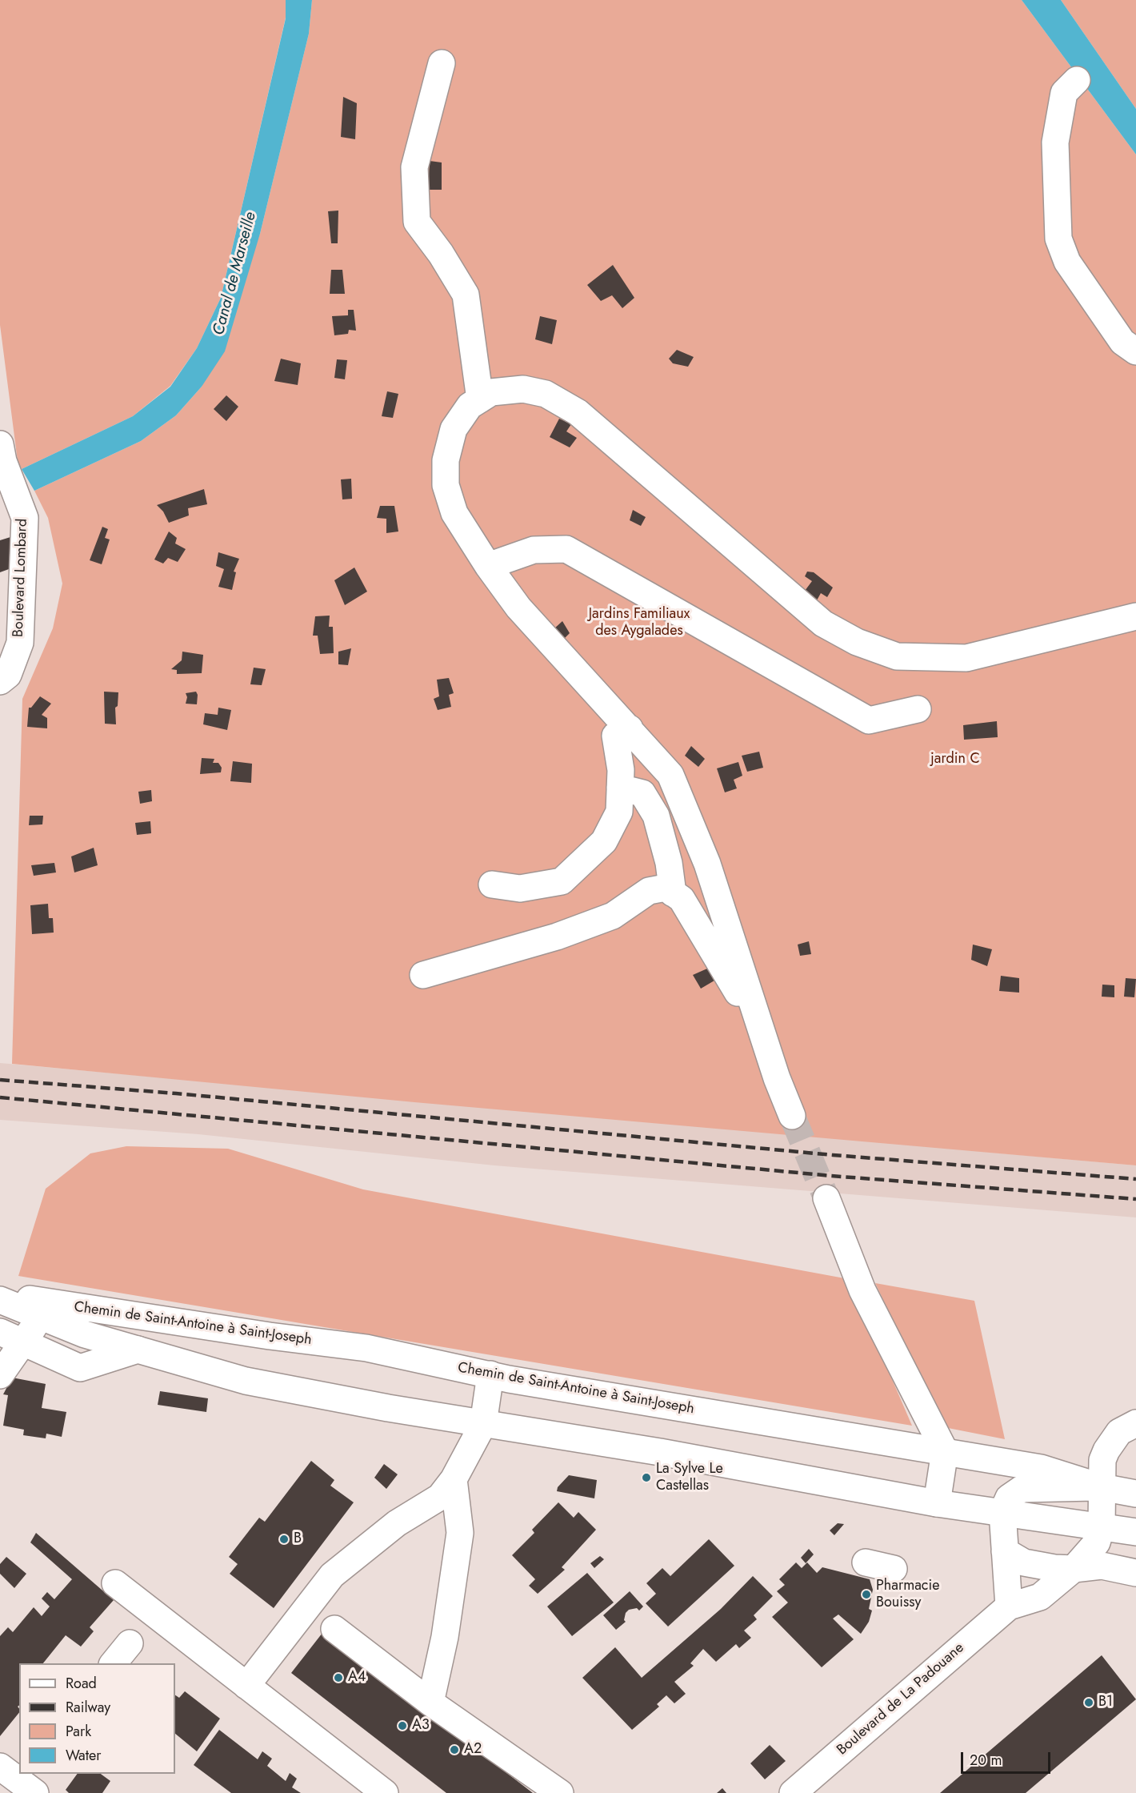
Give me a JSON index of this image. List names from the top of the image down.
{
  "streets": {
    "main road": ["Boulevard Lombard", "Chemin de Saint-Antoine à Saint-Joseph", "Boulevard de La Padouane"]
  },
  "water": ["Canal de Marseille"],
  "parks": ["Jardins Familiaux des Aygalades", "jardin C"],
  "places": [
    "La Sylve Le Castellas",
    "B",
    "Pharmacie Bouissy",
    "A4",
    "B1",
    "A3",
    "A2"
  ],
  "legend": [
    "Road",
    "Railway",
    "Park",
    "Water"
  ],
  "scale_bar": "20 m"
}
